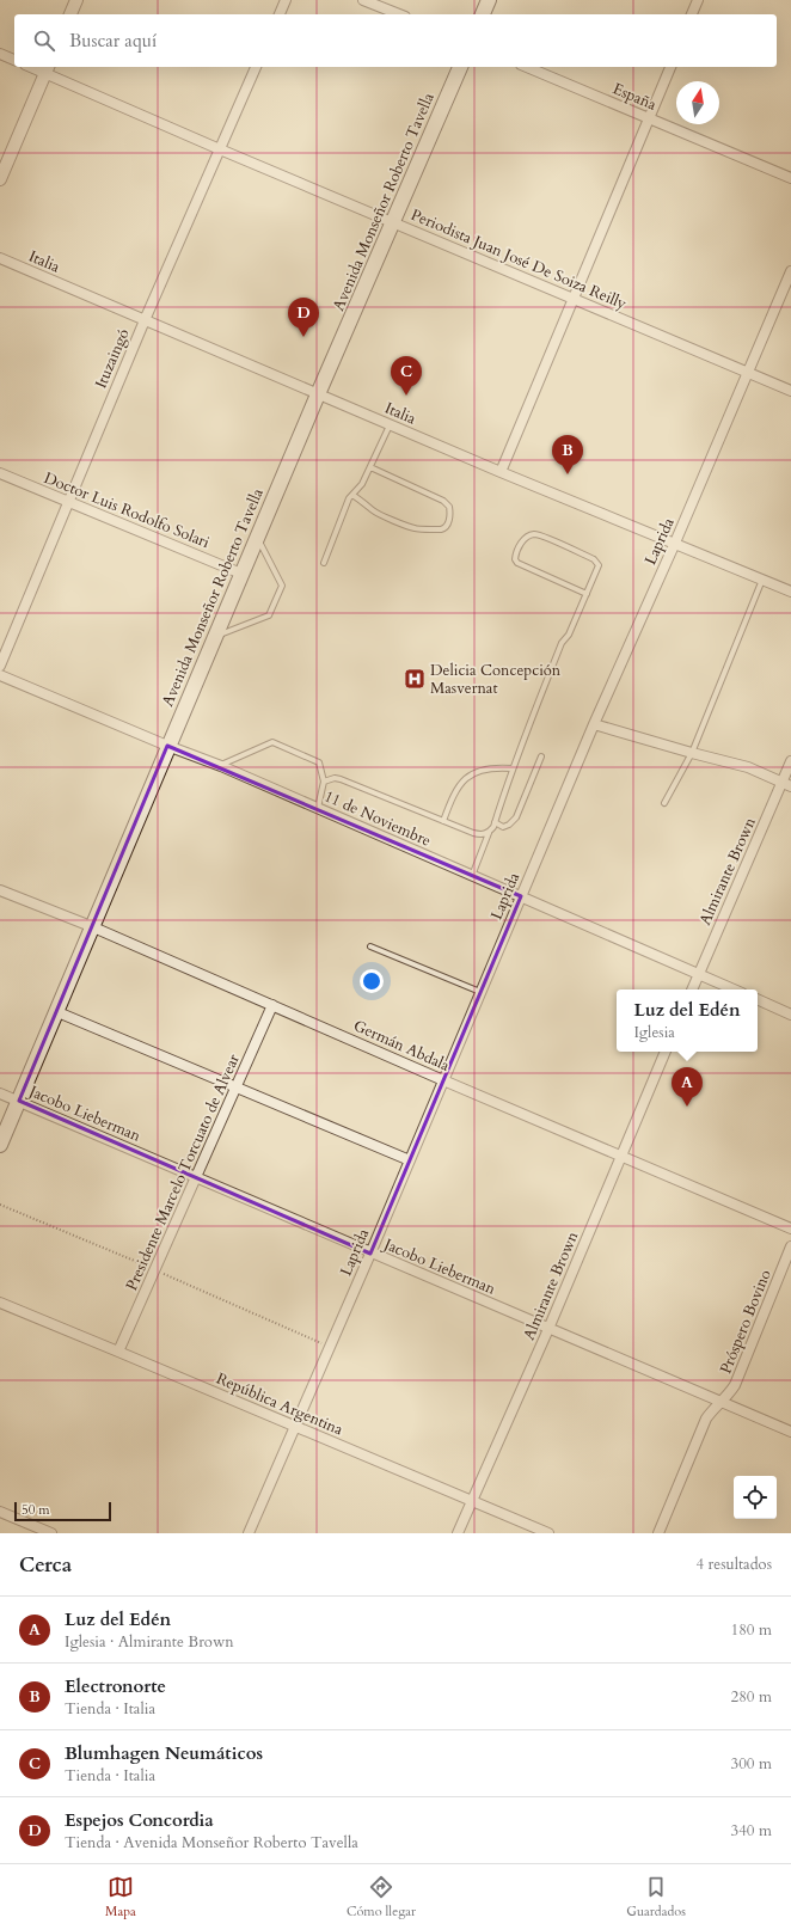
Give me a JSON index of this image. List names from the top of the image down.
{
  "streets": {
    "main road": ["Avenida Monseñor Roberto Tavella"],
    "street": [
      "España",
      "Periodista Juan José De Soiza Reilly",
      "Italia",
      "Ituzaingó",
      "Doctor Luis Rodolfo Solari",
      "Laprida",
      "11 de Noviembre",
      "Almirante Brown",
      "Germán Abdala",
      "Jacobo Lieberman",
      "Presidente Marcelo Torcuato de Alvear",
      "Próspero Bovino",
      "República Argentina"
    ]
  },
  "crossings": [
    ["Avenida Monseñor Roberto Tavella", "Periodista Juan José De Soiza Reilly"],
    ["Avenida Monseñor Roberto Tavella", "Italia"],
    ["Avenida Monseñor Roberto Tavella", "Doctor Luis Rodolfo Solari"],
    ["Avenida Monseñor Roberto Tavella", "11 de Noviembre"],
    ["Avenida Monseñor Roberto Tavella", "Germán Abdala"],
    ["Avenida Monseñor Roberto Tavella", "Jacobo Lieberman"],
    ["Periodista Juan José De Soiza Reilly", "Ituzaingó"],
    ["Periodista Juan José De Soiza Reilly", "Laprida"],
    ["Italia", "Ituzaingó"],
    ["Italia", "Laprida"],
    ["Ituzaingó", "Doctor Luis Rodolfo Solari"],
    ["Laprida", "11 de Noviembre"],
    ["Laprida", "Germán Abdala"],
    ["Laprida", "Jacobo Lieberman"],
    ["Laprida", "República Argentina"],
    ["11 de Noviembre", "Almirante Brown"],
    ["Almirante Brown", "Germán Abdala"],
    ["Almirante Brown", "Jacobo Lieberman"],
    ["Almirante Brown", "República Argentina"],
    ["Germán Abdala", "Presidente Marcelo Torcuato de Alvear"],
    ["Jacobo Lieberman", "Presidente Marcelo Torcuato de Alvear"],
    ["Jacobo Lieberman", "Próspero Bovino"],
    ["Presidente Marcelo Torcuato de Alvear", "República Argentina"]
  ],
  "places": {
    "hospital": ["Delicia Concepción Masvernat"]
  },
  "scale_bar": "50 m",
  "north": "top",
  "page": {
    "search": "Buscar aquí",
    "pins": [
      "D",
      "C",
      "B",
      "A"
    ],
    "popup": ["Luz del Edén", "Iglesia"],
    "scale": "50 m",
    "heading": ["Cerca", "4 resultados"],
    "list": [
      {
        "mark": "A",
        "name": "Luz del Edén",
        "note": "Iglesia · Almirante Brown",
        "value": "180 m"
      },
      {
        "mark": "B",
        "name": "Electronorte",
        "note": "Tienda · Italia",
        "value": "280 m"
      },
      {
        "mark": "C",
        "name": "Blumhagen Neumáticos",
        "note": "Tienda · Italia",
        "value": "300 m"
      },
      {
        "mark": "D",
        "name": "Espejos Concordia",
        "note": "Tienda · Avenida Monseñor Roberto Tavella",
        "value": "340 m"
      }
    ],
    "nav": ["Mapa", "Cómo llegar", "Guardados"]
  }
}
